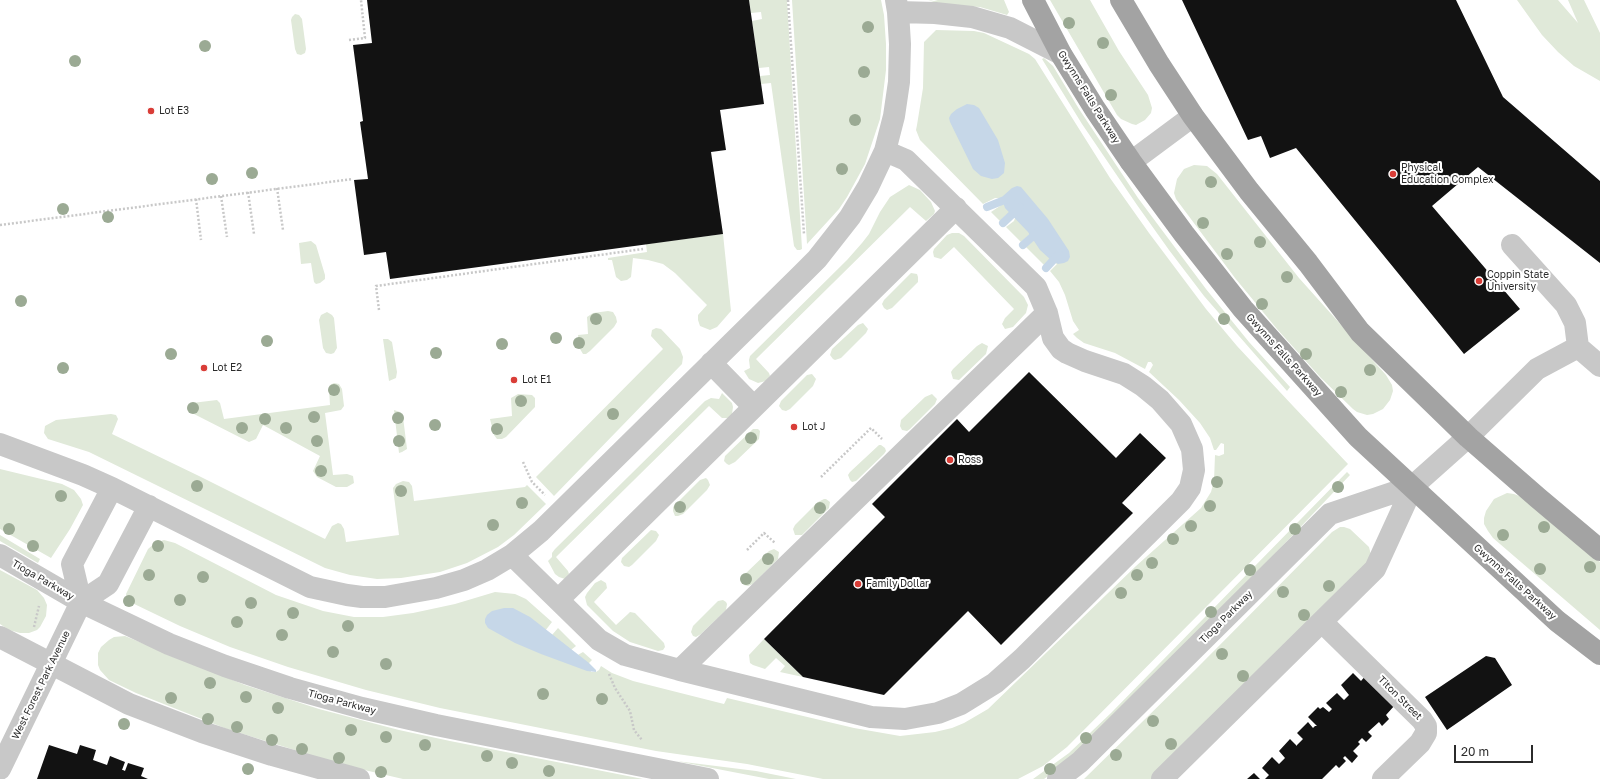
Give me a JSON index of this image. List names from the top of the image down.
{
  "streets": {
    "main road": ["Gwynns Falls Parkway"],
    "street": ["Tioga Parkway", "West Forest Park Avenue", "Titon Street"]
  },
  "crossings": [
    ["Gwynns Falls Parkway", "Tioga Parkway"],
    ["Tioga Parkway", "West Forest Park Avenue"],
    ["Tioga Parkway", "Titon Street"]
  ],
  "places": [
    "Lot E3",
    "Physical Education Complex",
    "Coppin State University",
    "Lot E2",
    "Lot E1",
    "Lot J",
    "Ross",
    "Family Dollar"
  ],
  "scale_bar": "20 m"
}
